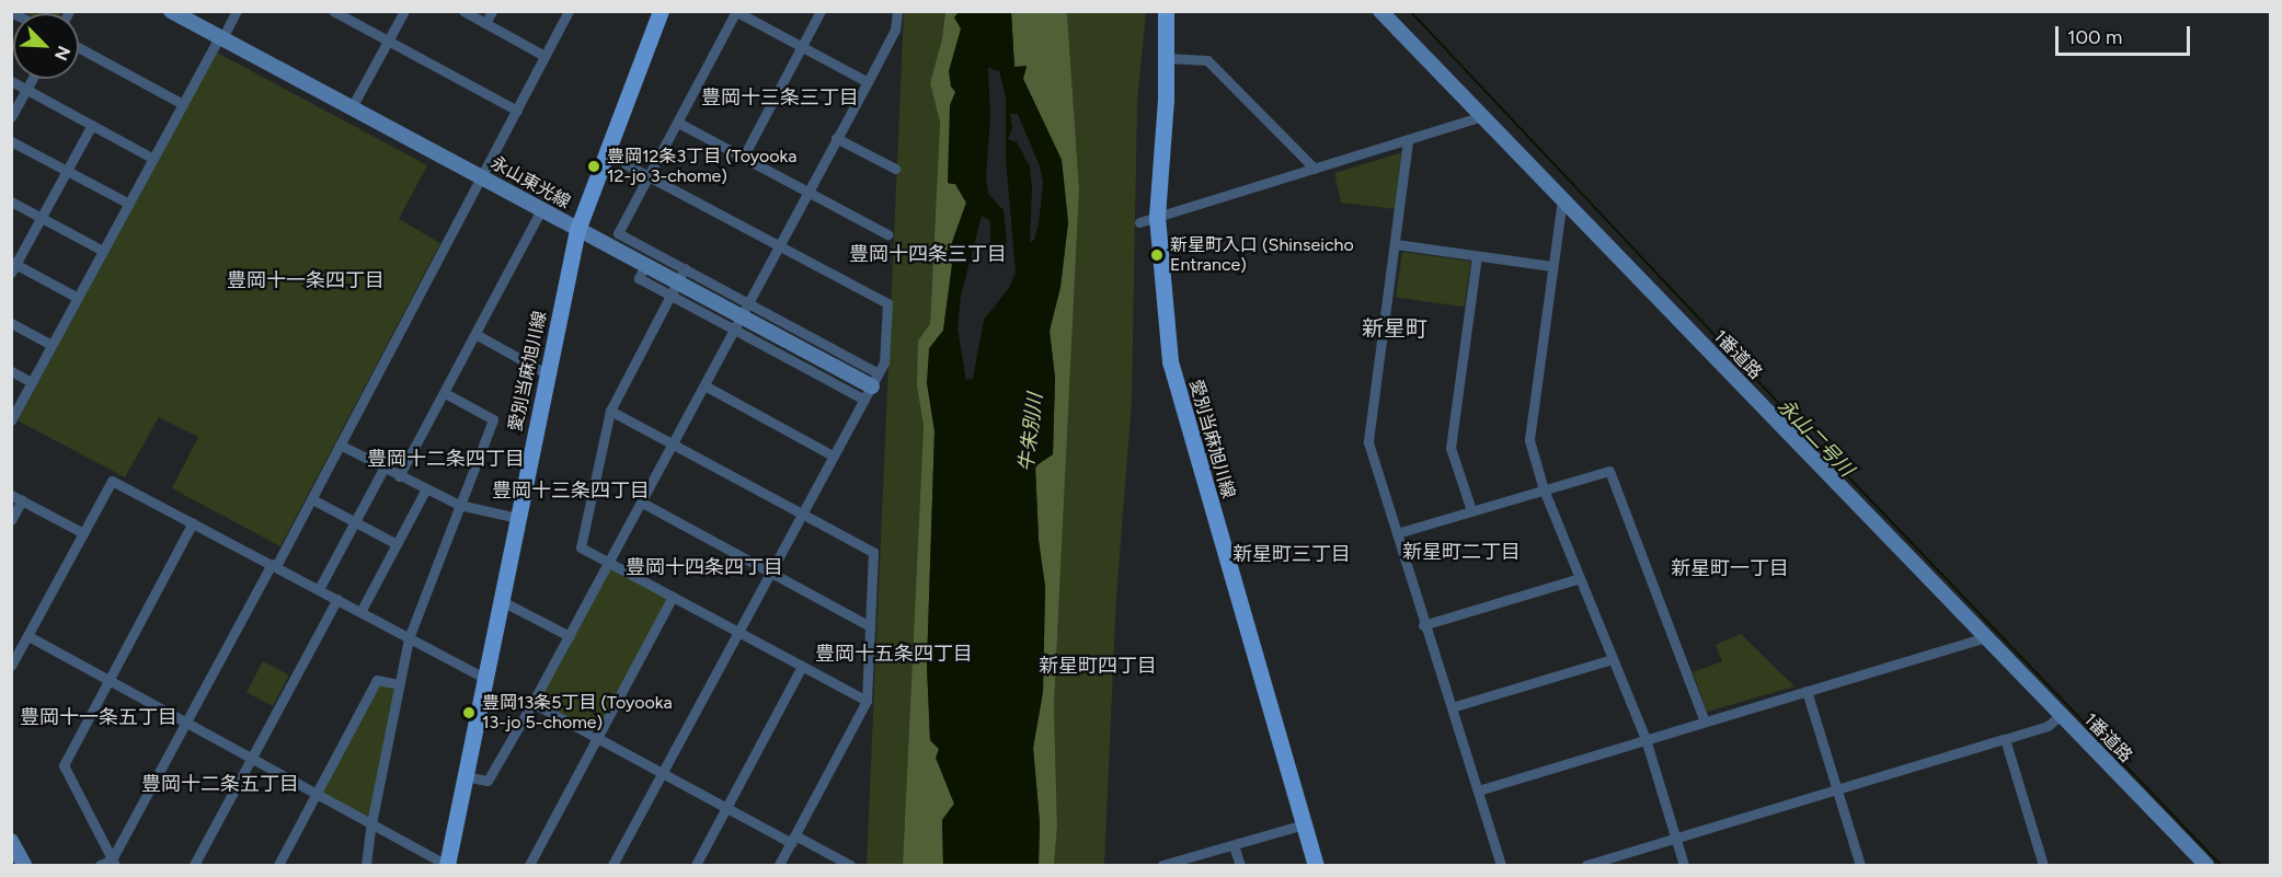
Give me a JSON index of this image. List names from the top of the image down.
{
  "streets": {
    "main road": ["愛別当麻旭川線"],
    "street": ["永山東光線", "1番道路"]
  },
  "crossings": [
    ["永山東光線", "愛別当麻旭川線"]
  ],
  "districts": [
    "豊岡十三条三丁目",
    "豊岡十四条三丁目",
    "豊岡十一条四丁目",
    "新星町",
    "豊岡十二条四丁目",
    "豊岡十三条四丁目",
    "新星町二丁目",
    "新星町三丁目",
    "豊岡十四条四丁目",
    "新星町一丁目",
    "豊岡十五条四丁目",
    "新星町四丁目",
    "豊岡十一条五丁目",
    "豊岡十二条五丁目"
  ],
  "water": ["牛朱別川", "永山二号川"],
  "places": ["豊岡12条3丁目 (Toyooka 12-jo 3-chome)", "新星町入口 (Shinseicho Entrance)", "豊岡13条5丁目 (Toyooka 13-jo 5-chome)"],
  "scale_bar": "100 m",
  "north": "bottom right"
}
